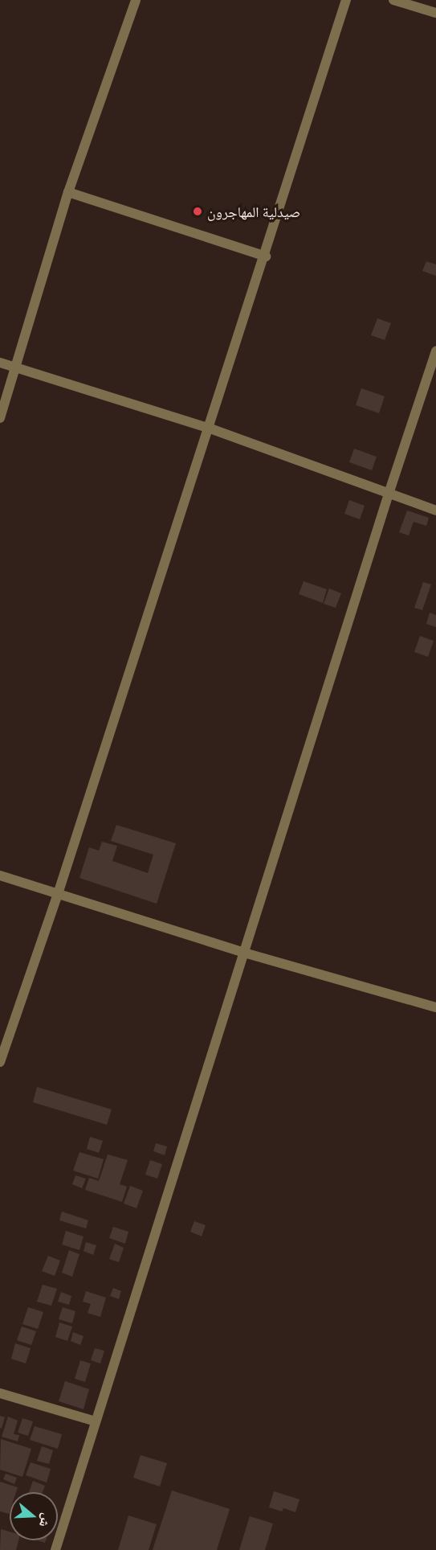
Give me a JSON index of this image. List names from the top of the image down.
{
  "places": ["صيدلية المهاجرون"],
  "north": "right"
}
